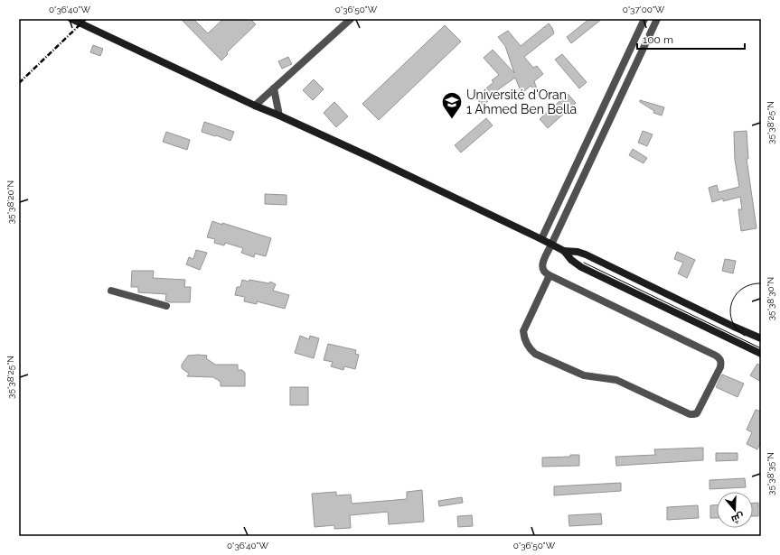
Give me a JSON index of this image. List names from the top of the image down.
{
  "places": {
    "school or university": ["Université d'Oran 1 Ahmed Ben Bella"]
  },
  "scale_bar": "100 m",
  "north": "bottom",
  "coordinates": [
    "0°36'40\"W",
    "0°36'50\"W",
    "0°37'00\"W",
    "35°38'25\"N",
    "35°38'20\"N",
    "35°38'30\"N",
    "35°38'35\"N"
  ]
}
